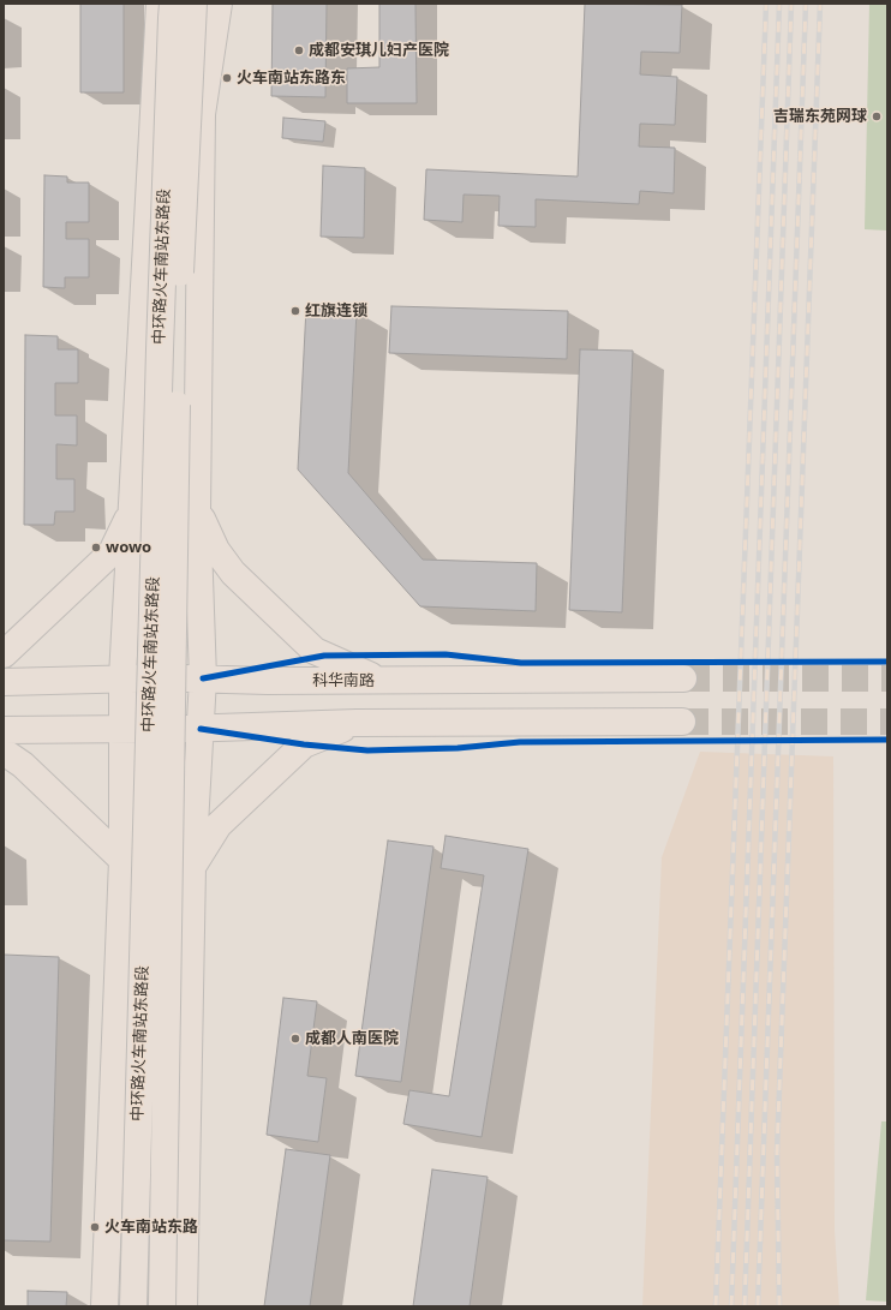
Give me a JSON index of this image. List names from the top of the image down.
{
  "streets": {
    "main road": ["中环路火车南站东路段", "科华南路"]
  },
  "places": [
    "成都安琪儿妇产医院",
    "火车南站东路东",
    "吉瑞东苑网球",
    "红旗连锁",
    "wowo",
    "成都人南医院",
    "火车南站东路"
  ]
}
